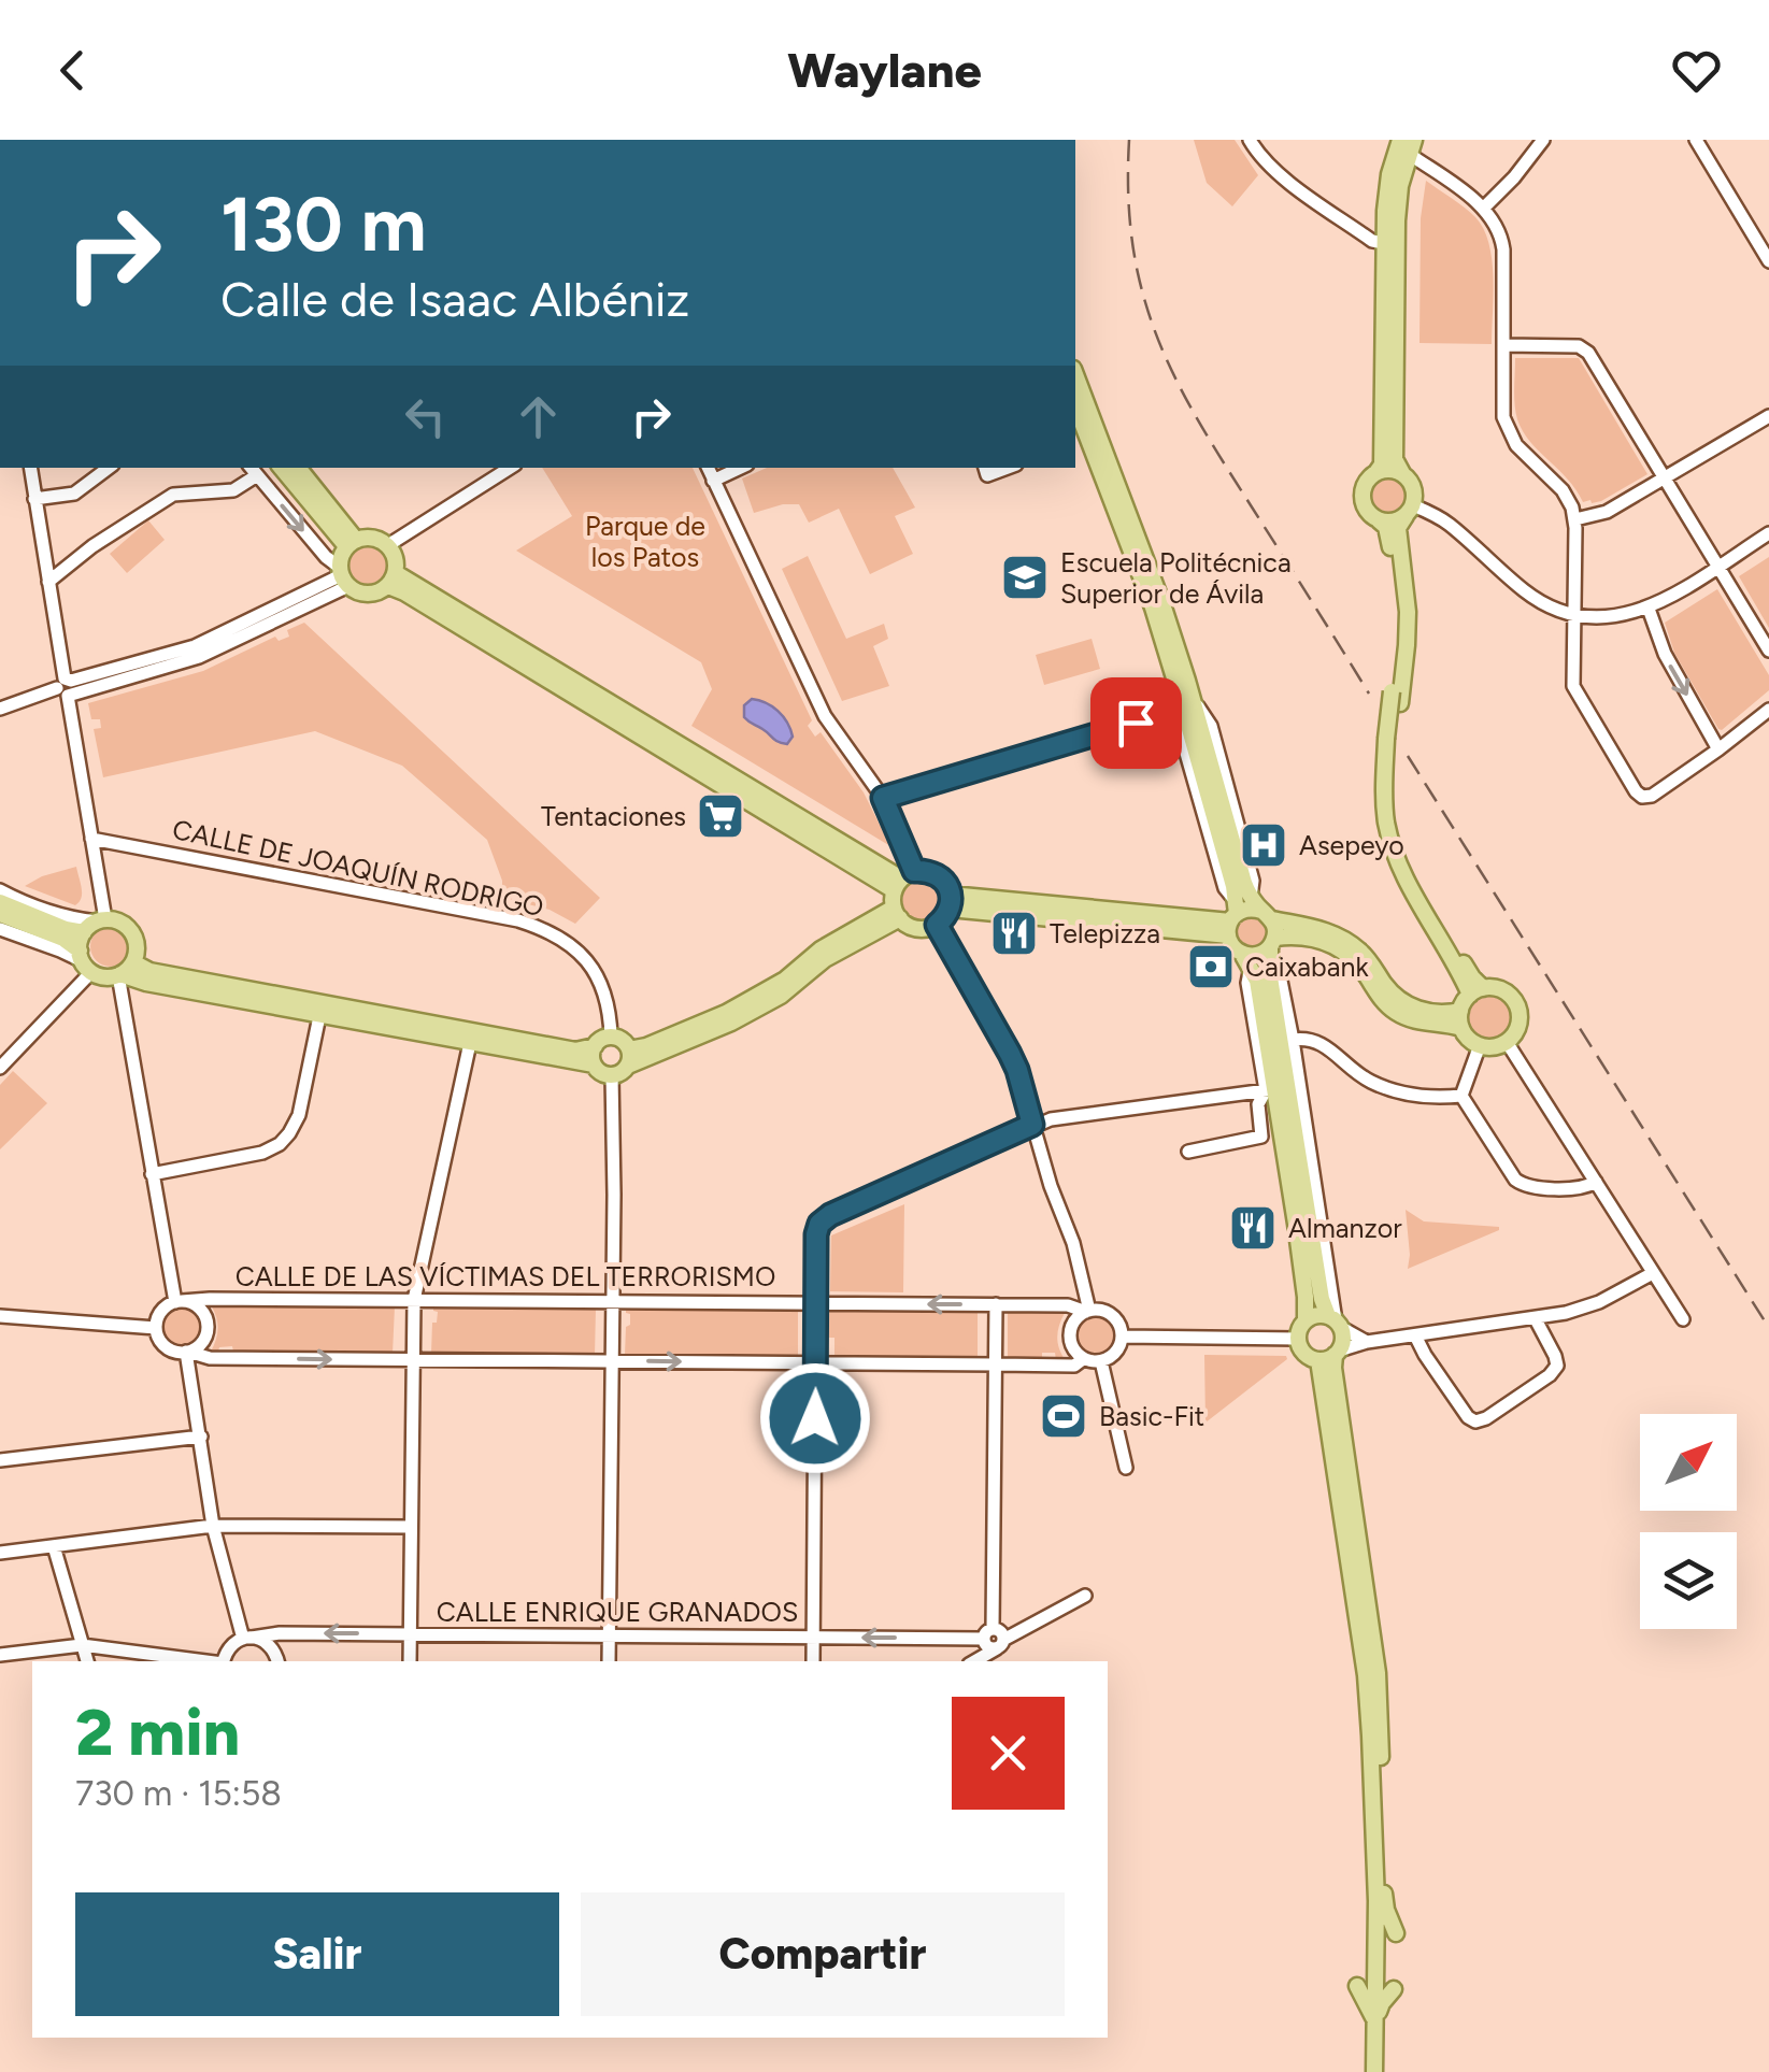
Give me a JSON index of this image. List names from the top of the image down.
{
  "streets": {
    "street": ["CALLE DE JOAQUÍN RODRIGO", "CALLE DE LAS VÍCTIMAS DEL TERRORISMO", "CALLE ENRIQUE GRANADOS"]
  },
  "parks": ["Parque de los Patos"],
  "places": {
    "school or university": ["Escuela Politécnica Superior de Ávila"],
    "supermarket": ["Tentaciones"],
    "hospital": ["Asepeyo"],
    "restaurant": ["Telepizza", "Almanzor"],
    "bank": ["Caixabank"],
    "sports": ["Basic-Fit"]
  },
  "north": "top right",
  "page": {
    "header": "Waylane",
    "turn": ["130 m", "Calle de Isaac Albéniz"],
    "heading": ["2 min", "730 m · 15:58"],
    "buttons": ["Salir", "Compartir"]
  }
}
